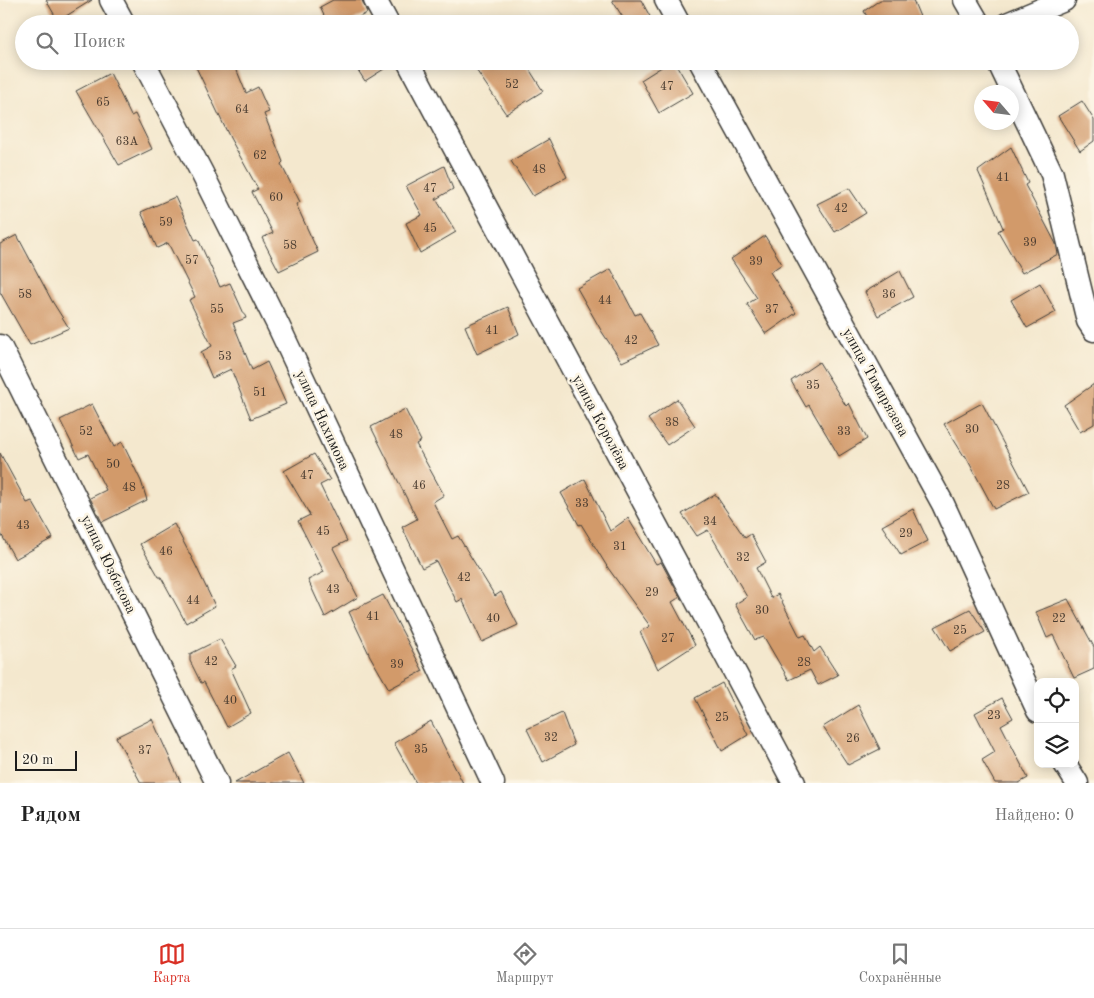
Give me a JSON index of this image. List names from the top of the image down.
{
  "streets": {
    "street": [
      "улица Тимирязева",
      "улица Нахимова",
      "улица Королёва",
      "улица Юзбекова"
    ]
  },
  "house_numbers": [
    "52",
    "47",
    "65",
    "64",
    "63А",
    "62",
    "48",
    "41",
    "47",
    "60",
    "42",
    "59",
    "45",
    "39",
    "58",
    "57",
    "39",
    "58",
    "36",
    "44",
    "55",
    "37",
    "41",
    "42",
    "53",
    "35",
    "51",
    "38",
    "30",
    "52",
    "33",
    "48",
    "50",
    "47",
    "46",
    "28",
    "48",
    "33",
    "34",
    "43",
    "45",
    "29",
    "31",
    "46",
    "32",
    "42",
    "43",
    "29",
    "44",
    "30",
    "41",
    "40",
    "22",
    "25",
    "27",
    "42",
    "28",
    "39",
    "40",
    "23",
    "25",
    "32",
    "26",
    "35",
    "37"
  ],
  "scale_bar": "20 m",
  "north": "top left",
  "page": {
    "search": "Поиск",
    "scale": "20 m",
    "heading": ["Рядом", "Найдено: 0"],
    "nav": ["Карта", "Маршрут", "Сохранённые"]
  }
}
